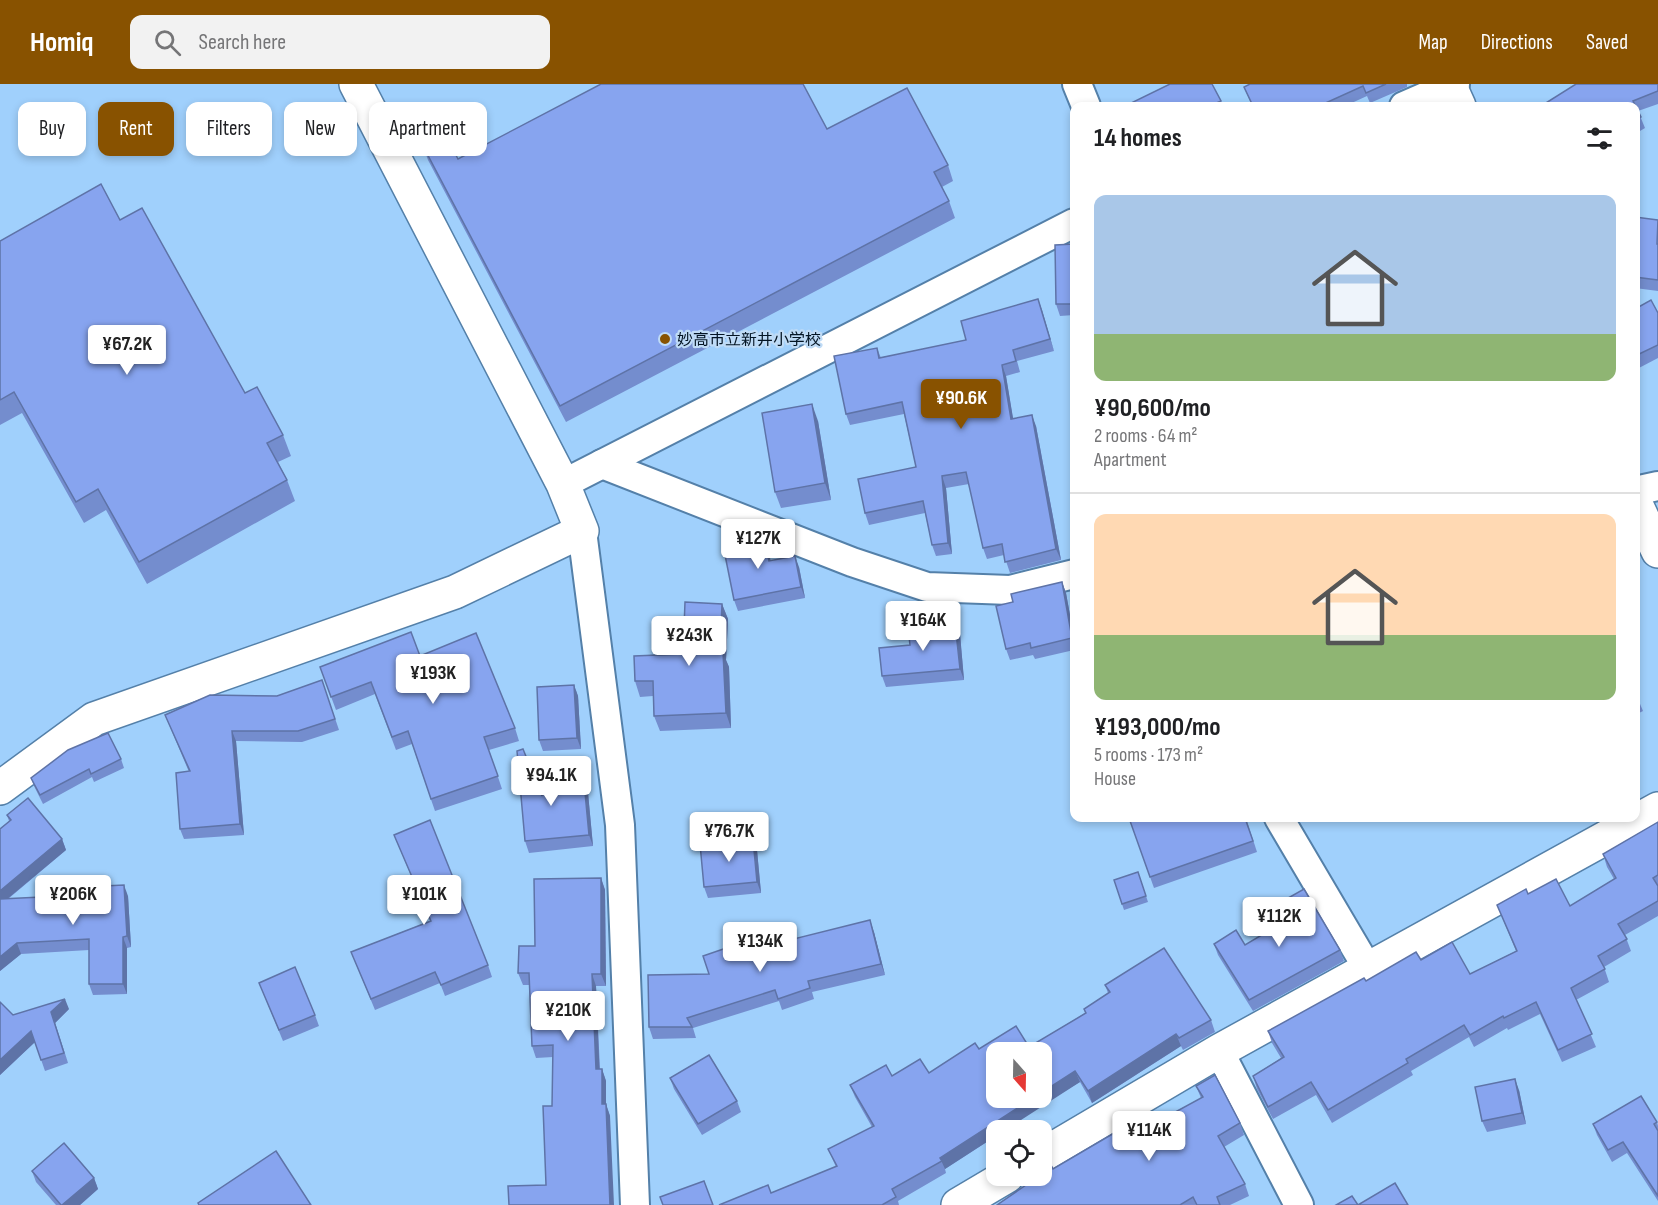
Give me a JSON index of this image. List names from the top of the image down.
{
  "places": ["妙高市立新井小学校"],
  "north": "bottom",
  "page": {
    "header": "Homiq",
    "search": "Search here",
    "nav": ["Map", "Directions", "Saved"],
    "chip": [
      "Buy",
      "Rent",
      "Filters",
      "New",
      "Apartment"
    ],
    "heading": "14 homes",
    "list": [
      {
        "name": "¥90,600/mo",
        "note": "2 rooms · 64 m² · Apartment"
      },
      {
        "name": "¥193,000/mo",
        "note": "5 rooms · 173 m² · House"
      }
    ],
    "price": [
      "¥67.2K",
      "¥90.6K",
      "¥127K",
      "¥164K",
      "¥243K",
      "¥193K",
      "¥94.1K",
      "¥76.7K",
      "¥206K",
      "¥101K",
      "¥112K",
      "¥134K",
      "¥210K",
      "¥114K"
    ]
  }
}
